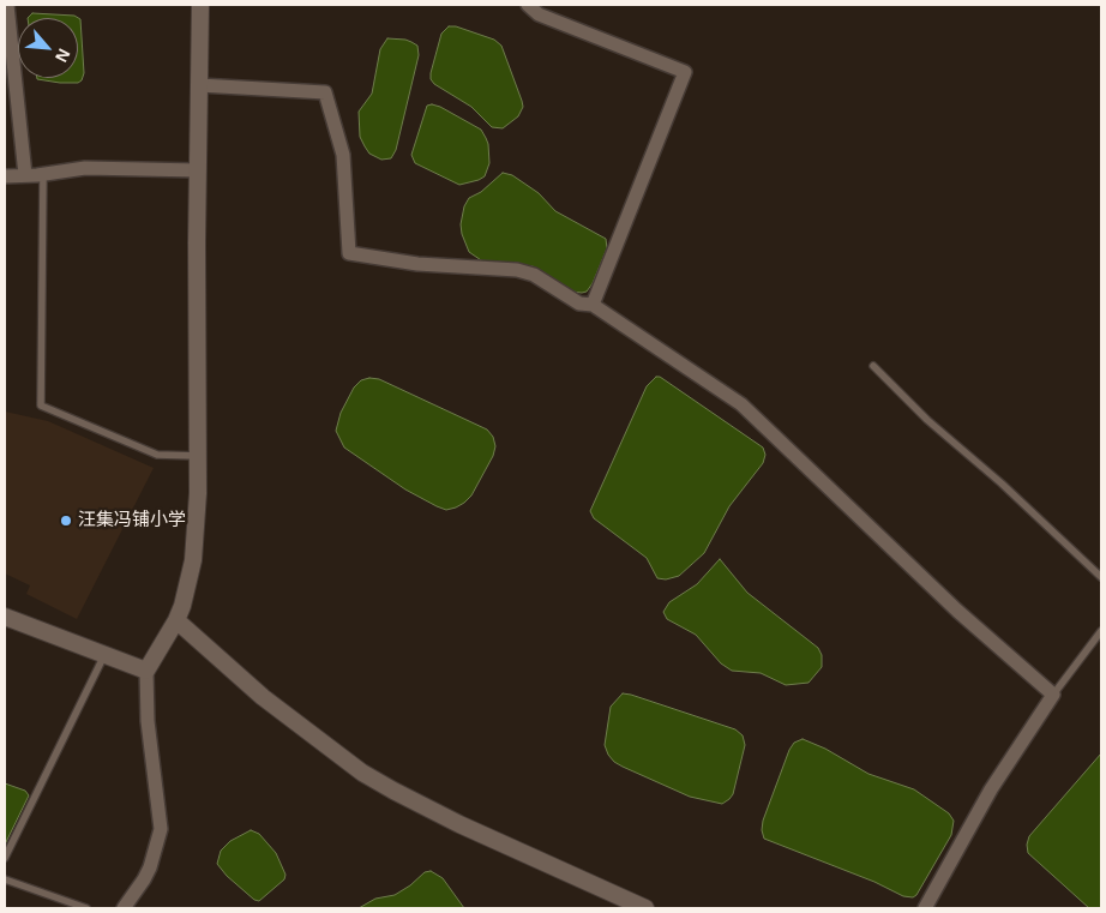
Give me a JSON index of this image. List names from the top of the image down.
{
  "places": ["汪集冯铺小学"],
  "north": "bottom right"
}
